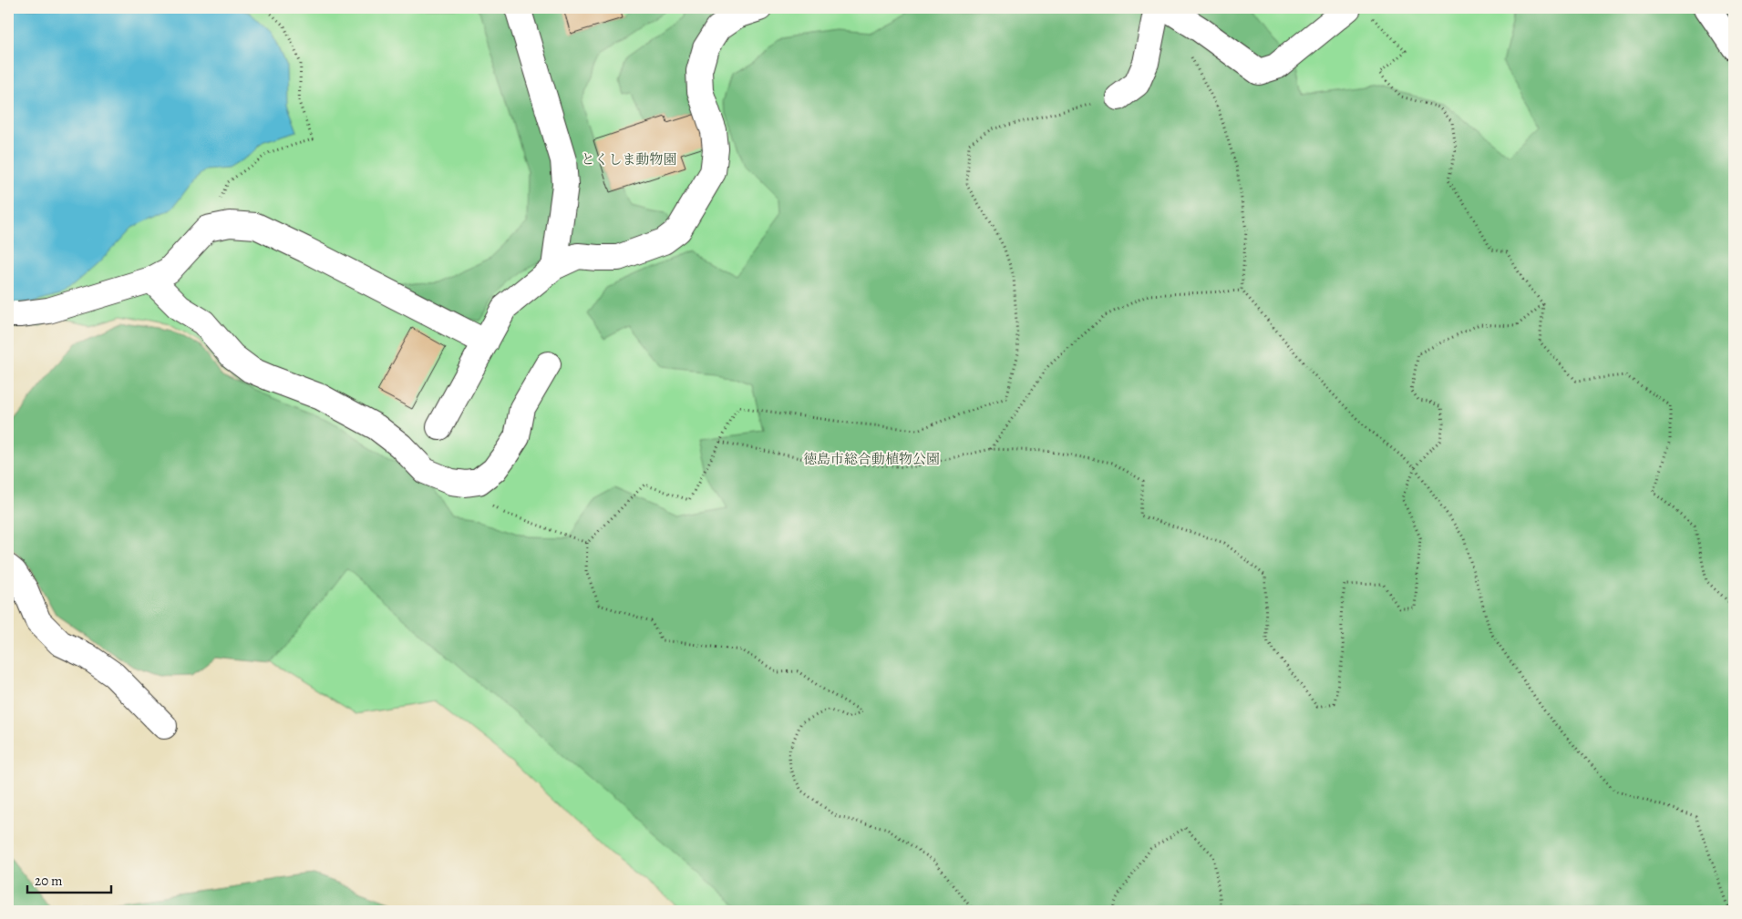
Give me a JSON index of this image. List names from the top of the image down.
{
  "parks": ["とくしま動物園", "徳島市総合動植物公園"],
  "scale_bar": "20 m"
}
